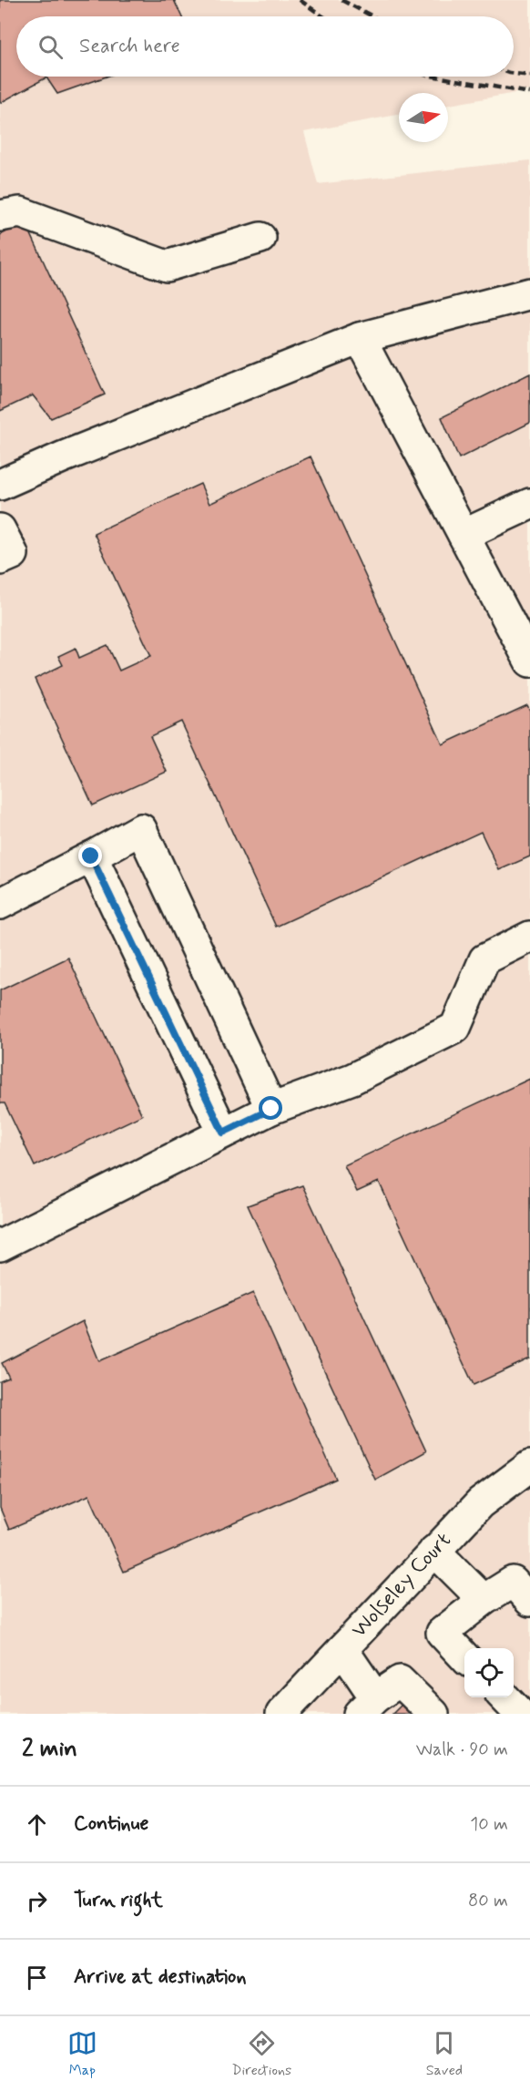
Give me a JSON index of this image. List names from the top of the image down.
{
  "streets": {
    "street": ["Wolseley Court"]
  },
  "north": "right",
  "page": {
    "search": "Search here",
    "heading": ["2 min", "Walk · 90 m"],
    "list": [
      ["Continue", "10 m"],
      ["Turn right", "80 m"],
      "Arrive at destination"
    ],
    "nav": ["Map", "Directions", "Saved"]
  }
}
